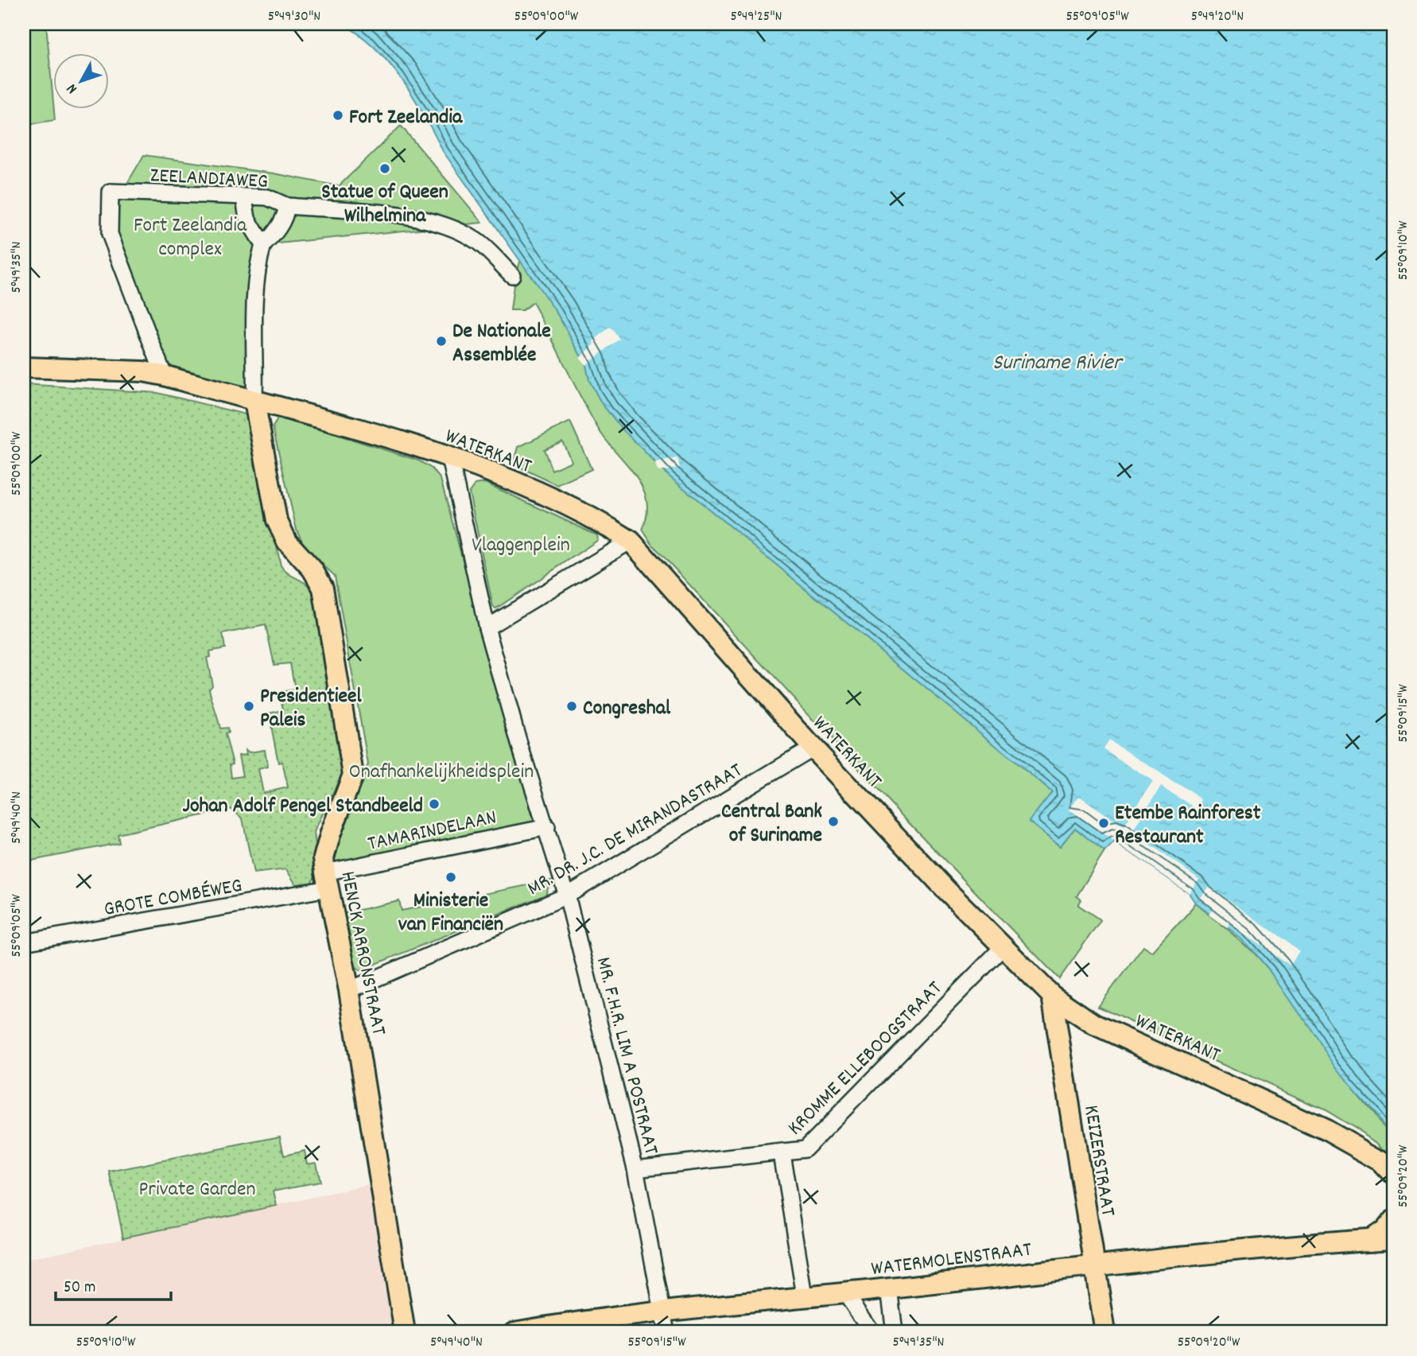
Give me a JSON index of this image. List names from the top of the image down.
{
  "streets": {
    "main road": [
      "WATERKANT",
      "HENCK ARRONSTRAAT",
      "KEIZERSTRAAT",
      "WATERMOLENSTRAAT"
    ],
    "street": [
      "ZEELANDIAWEG",
      "MR. DR. J.C. DE MIRANDASTRAAT",
      "TAMARINDELAAN",
      "GROTE COMBÉWEG",
      "MR. F.H.R. LIM A POSTRAAT",
      "KROMME ELLEBOOGSTRAAT"
    ]
  },
  "crossings": [
    ["ZEELANDIAWEG", "WATERKANT"],
    ["WATERKANT", "MR. DR. J.C. DE MIRANDASTRAAT"],
    ["WATERKANT", "HENCK ARRONSTRAAT"],
    ["WATERKANT", "MR. F.H.R. LIM A POSTRAAT"],
    ["WATERKANT", "KROMME ELLEBOOGSTRAAT"],
    ["WATERKANT", "KEIZERSTRAAT"],
    ["MR. DR. J.C. DE MIRANDASTRAAT", "HENCK ARRONSTRAAT"],
    ["MR. DR. J.C. DE MIRANDASTRAAT", "MR. F.H.R. LIM A POSTRAAT"],
    ["TAMARINDELAAN", "GROTE COMBÉWEG"],
    ["TAMARINDELAAN", "HENCK ARRONSTRAAT"],
    ["TAMARINDELAAN", "MR. F.H.R. LIM A POSTRAAT"],
    ["GROTE COMBÉWEG", "HENCK ARRONSTRAAT"],
    ["MR. F.H.R. LIM A POSTRAAT", "KROMME ELLEBOOGSTRAAT"],
    ["MR. F.H.R. LIM A POSTRAAT", "WATERMOLENSTRAAT"],
    ["KEIZERSTRAAT", "WATERMOLENSTRAAT"]
  ],
  "water": ["Suriname Rivier"],
  "parks": [
    "Fort Zeelandia complex",
    "Vlaggenplein",
    "Onafhankelijkheidsplein",
    "Private Garden"
  ],
  "places": [
    "Fort Zeelandia",
    "Statue of Queen Wilhelmina",
    "De Nationale Assemblée",
    "Presidentieel Paleis",
    "Congreshal",
    "Johan Adolf Pengel Standbeeld",
    "Central Bank of Suriname",
    "Etembe Rainforest Restaurant",
    "Ministerie van Financiën"
  ],
  "scale_bar": "50 m",
  "north": "bottom left",
  "coordinates": [
    "5°49'30\"N",
    "55°09'00\"W",
    "5°49'25\"N",
    "55°09'05\"W",
    "5°49'20\"N",
    "55°09'10\"W",
    "5°49'35\"N",
    "55°09'15\"W",
    "5°49'40\"N",
    "55°09'20\"W"
  ]
}
